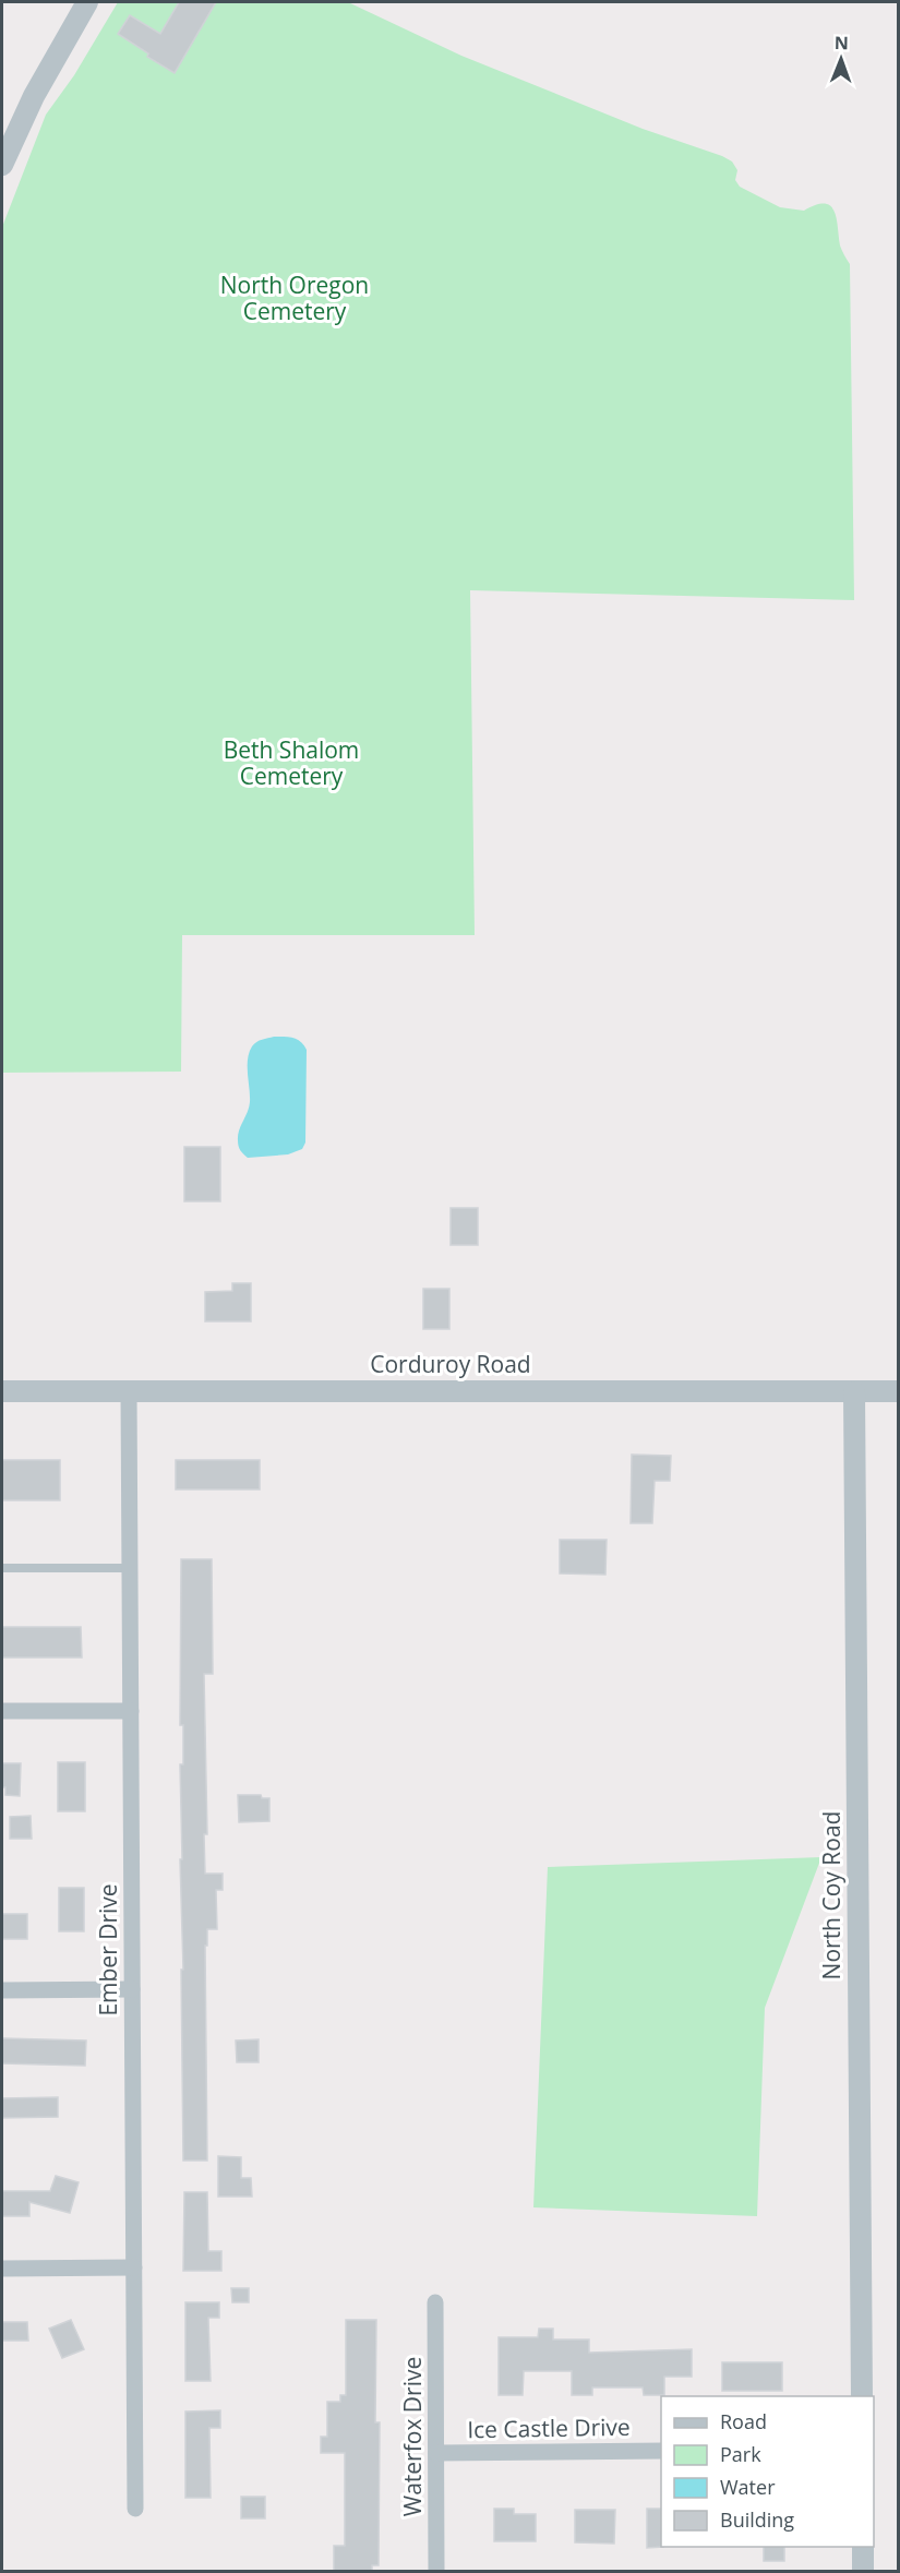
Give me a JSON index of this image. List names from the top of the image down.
{
  "streets": {
    "street": [
      "Corduroy Road",
      "North Coy Road",
      "Ember Drive",
      "Ice Castle Drive",
      "Waterfox Drive"
    ]
  },
  "crossings": [
    ["Corduroy Road", "North Coy Road"],
    ["Corduroy Road", "Ember Drive"],
    ["Ice Castle Drive", "Waterfox Drive"]
  ],
  "parks": ["North Oregon Cemetery", "Beth Shalom Cemetery"],
  "legend": [
    "Road",
    "Park",
    "Water",
    "Building"
  ],
  "north": "top"
}
